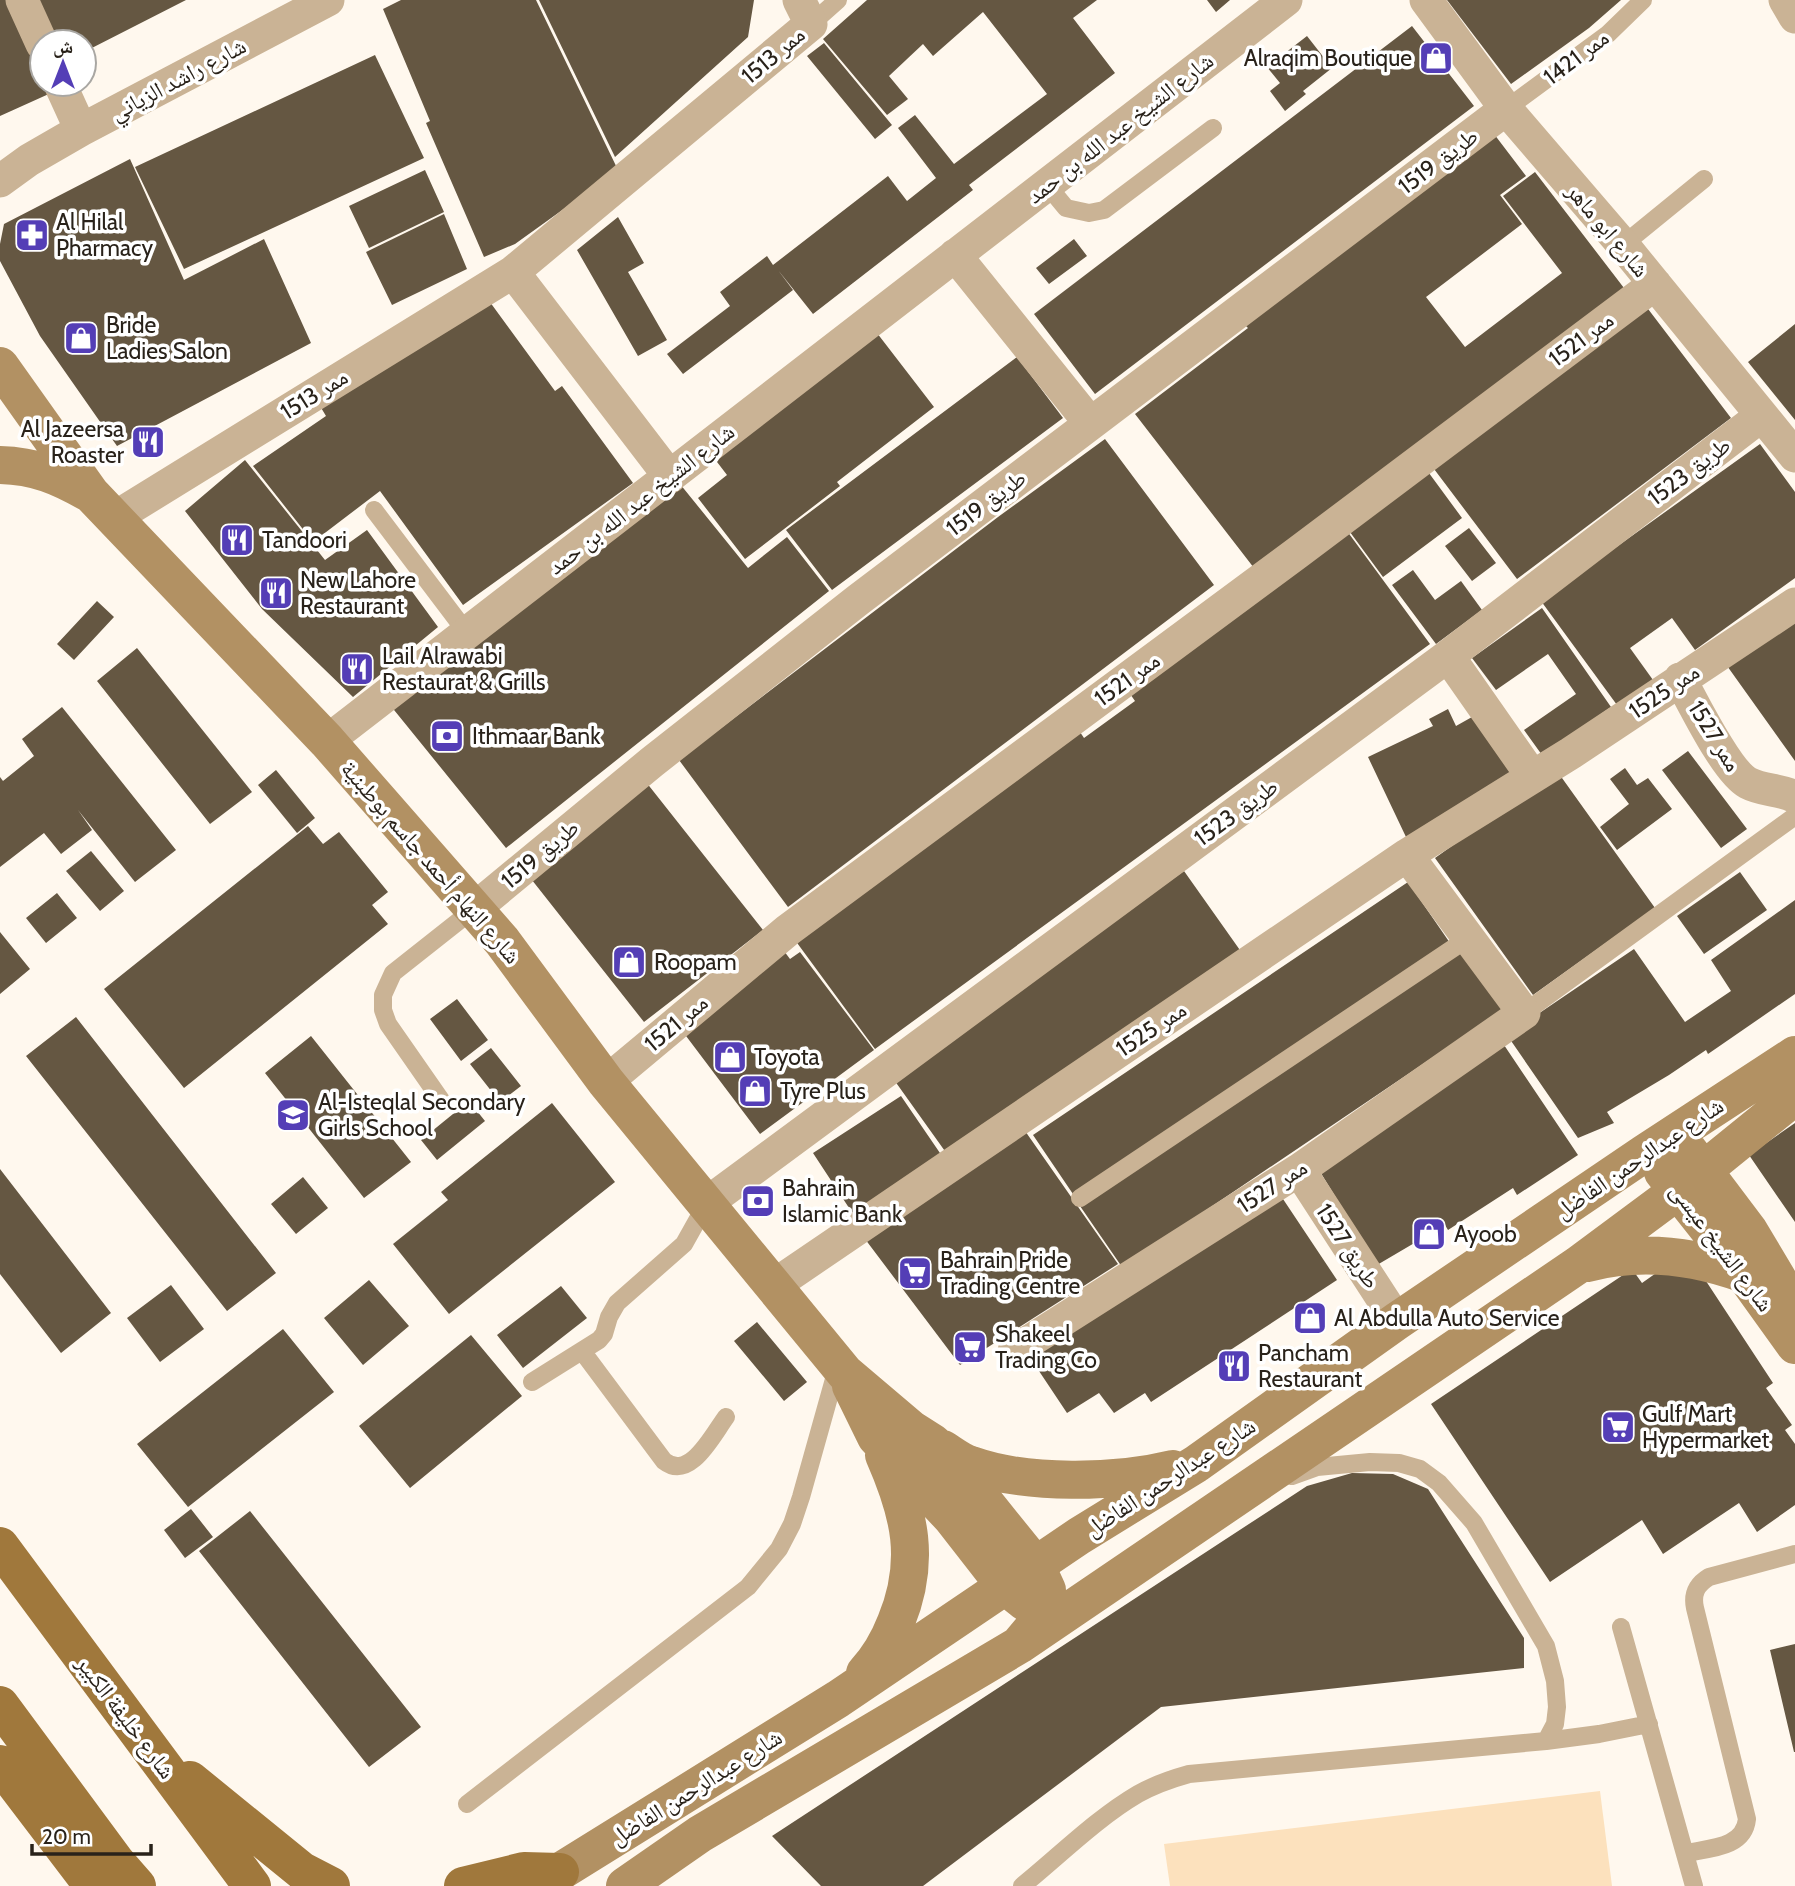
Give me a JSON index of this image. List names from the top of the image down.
{
  "streets": {
    "main road": ["شارع خليفة الكبير"],
    "street": [
      "ممر 1513",
      "شارع راشد الزياني",
      "شارع الشيخ عبد الله بن حمد",
      "طريق 1519",
      "شارع ابو ماهر",
      "ممر 1521",
      "طريق 1523",
      "ممر 1525",
      "ممر 1527",
      "شارع النهام أحمد جاسم بوطبنية",
      "شارع عبدالرحمن الفاضل",
      "طريق 1527",
      "شارع الشيخ عيسى"
    ],
    "lane": ["ممر 1421"]
  },
  "crossings": [
    ["ممر 1513", "شارع النهام أحمد جاسم بوطبنية"],
    ["ممر 1421", "طريق 1519"],
    ["ممر 1421", "شارع ابو ماهر"],
    ["شارع الشيخ عبد الله بن حمد", "شارع النهام أحمد جاسم بوطبنية"],
    ["طريق 1519", "شارع ابو ماهر"],
    ["طريق 1519", "شارع النهام أحمد جاسم بوطبنية"],
    ["شارع ابو ماهر", "ممر 1521"],
    ["شارع ابو ماهر", "طريق 1523"],
    ["ممر 1521", "شارع النهام أحمد جاسم بوطبنية"],
    ["طريق 1523", "شارع النهام أحمد جاسم بوطبنية"],
    ["ممر 1525", "ممر 1527"],
    ["ممر 1525", "شارع النهام أحمد جاسم بوطبنية"],
    ["ممر 1527", "طريق 1527"],
    ["شارع النهام أحمد جاسم بوطبنية", "شارع عبدالرحمن الفاضل"],
    ["شارع عبدالرحمن الفاضل", "طريق 1527"],
    ["شارع عبدالرحمن الفاضل", "شارع الشيخ عيسى"]
  ],
  "places": {
    "shop": [
      "Alraqim Boutique",
      "Bride Ladies Salon",
      "Roopam",
      "Toyota",
      "Tyre Plus",
      "Ayoob",
      "Al Abdulla Auto Service"
    ],
    "pharmacy": ["Al Hilal Pharmacy"],
    "restaurant": [
      "Al Jazeersa Roaster",
      "Tandoori",
      "New Lahore Restaurant",
      "Lail Alrawabi Restaurat & Grills",
      "Pancham Restaurant"
    ],
    "bank": ["Ithmaar Bank", "Bahrain Islamic Bank"],
    "school or university": ["Al-Isteqlal Secondary Girls School"],
    "supermarket": ["Bahrain Pride Trading Centre", "Shakeel Trading Co", "Gulf Mart Hypermarket"]
  },
  "scale_bar": "20 m",
  "north": "top"
}
